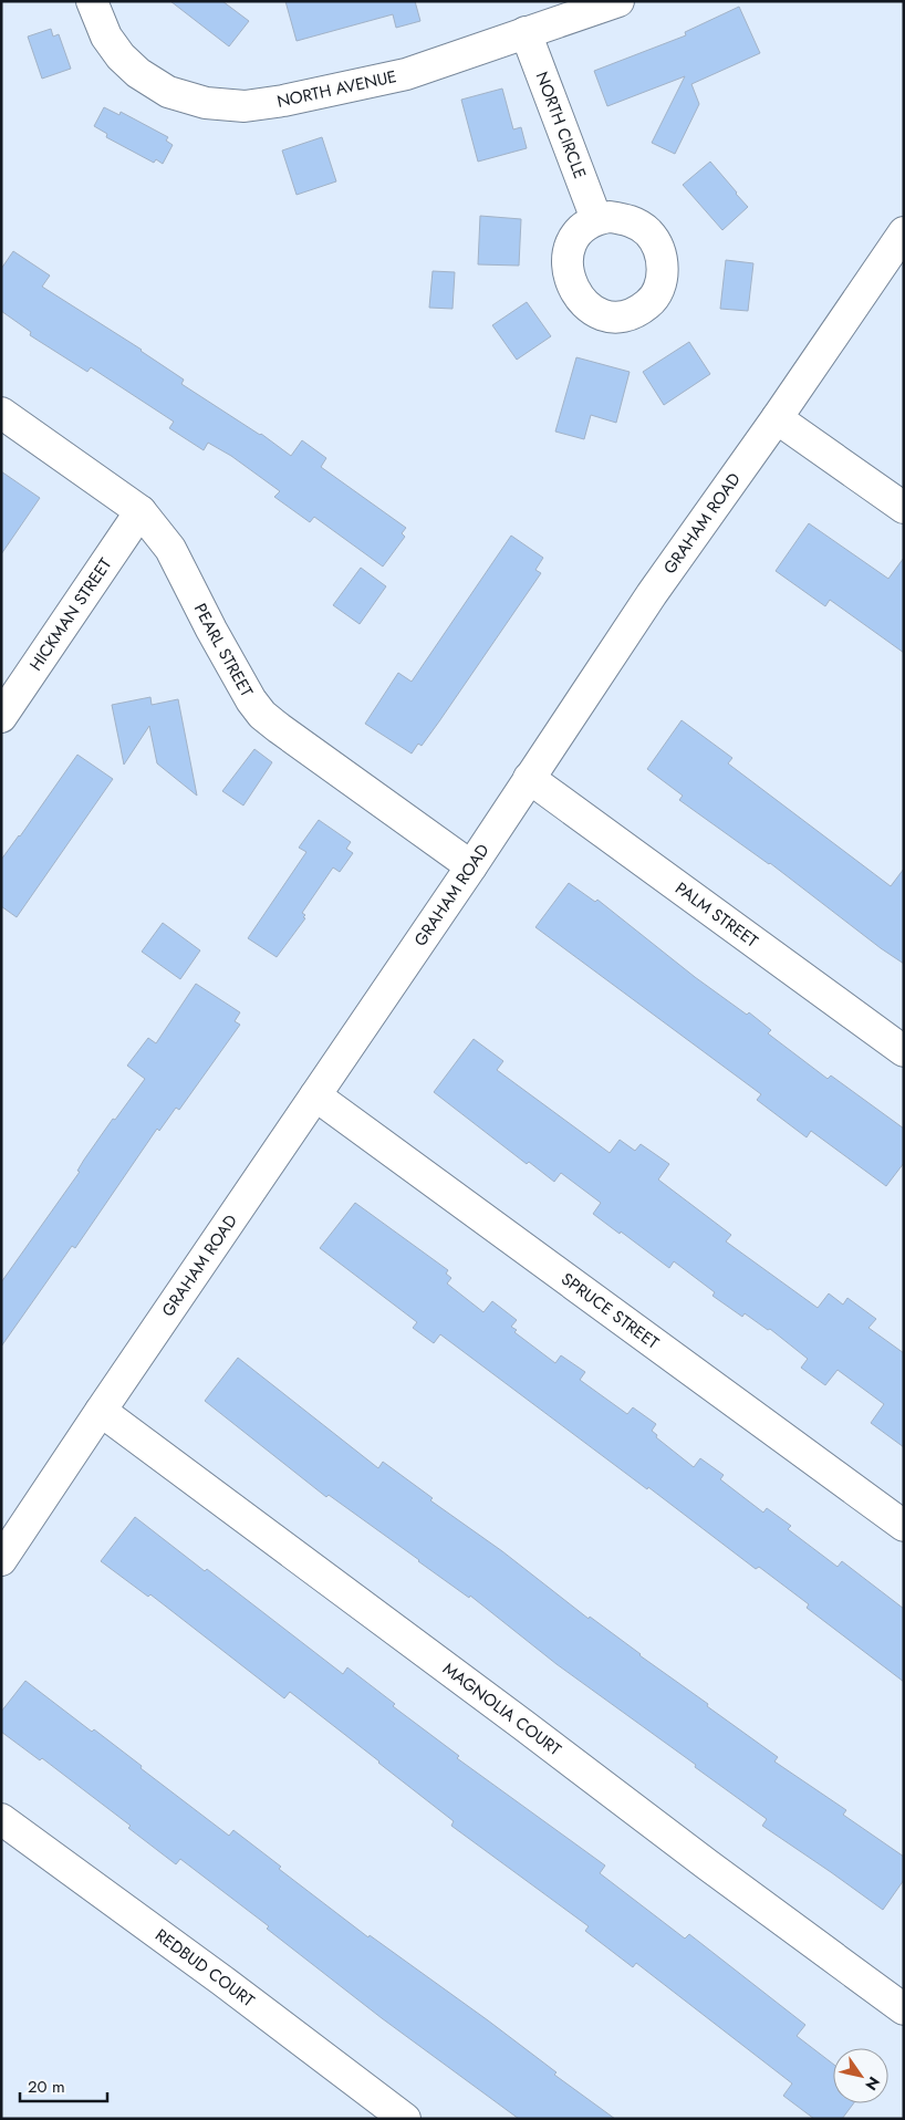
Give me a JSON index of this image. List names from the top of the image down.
{
  "streets": {
    "street": [
      "NORTH AVENUE",
      "NORTH CIRCLE",
      "GRAHAM ROAD",
      "HICKMAN STREET",
      "PEARL STREET",
      "PALM STREET",
      "SPRUCE STREET",
      "MAGNOLIA COURT",
      "REDBUD COURT"
    ]
  },
  "crossings": [
    ["NORTH AVENUE", "NORTH CIRCLE"],
    ["GRAHAM ROAD", "PEARL STREET"],
    ["GRAHAM ROAD", "PALM STREET"],
    ["GRAHAM ROAD", "SPRUCE STREET"],
    ["GRAHAM ROAD", "MAGNOLIA COURT"],
    ["HICKMAN STREET", "PEARL STREET"]
  ],
  "scale_bar": "20 m",
  "north": "bottom right"
}
